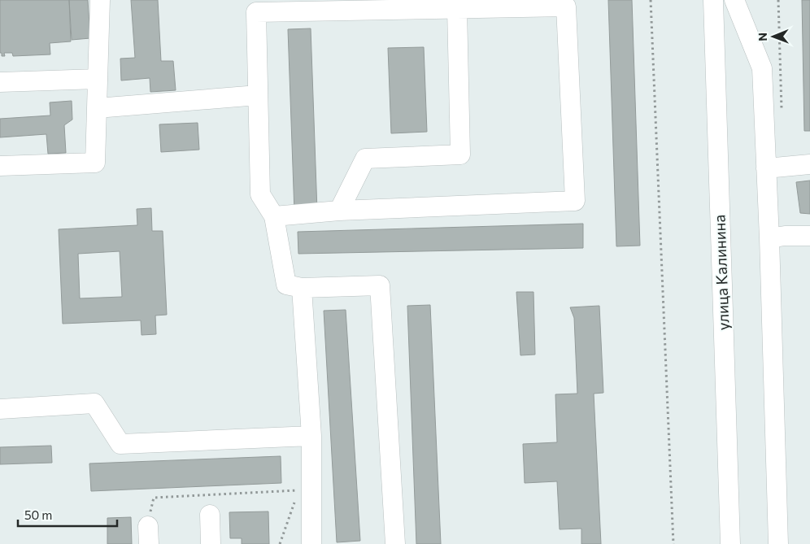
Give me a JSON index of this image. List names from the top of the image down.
{
  "streets": {
    "street": ["улица Калинина"]
  },
  "scale_bar": "50 m",
  "north": "left"
}
